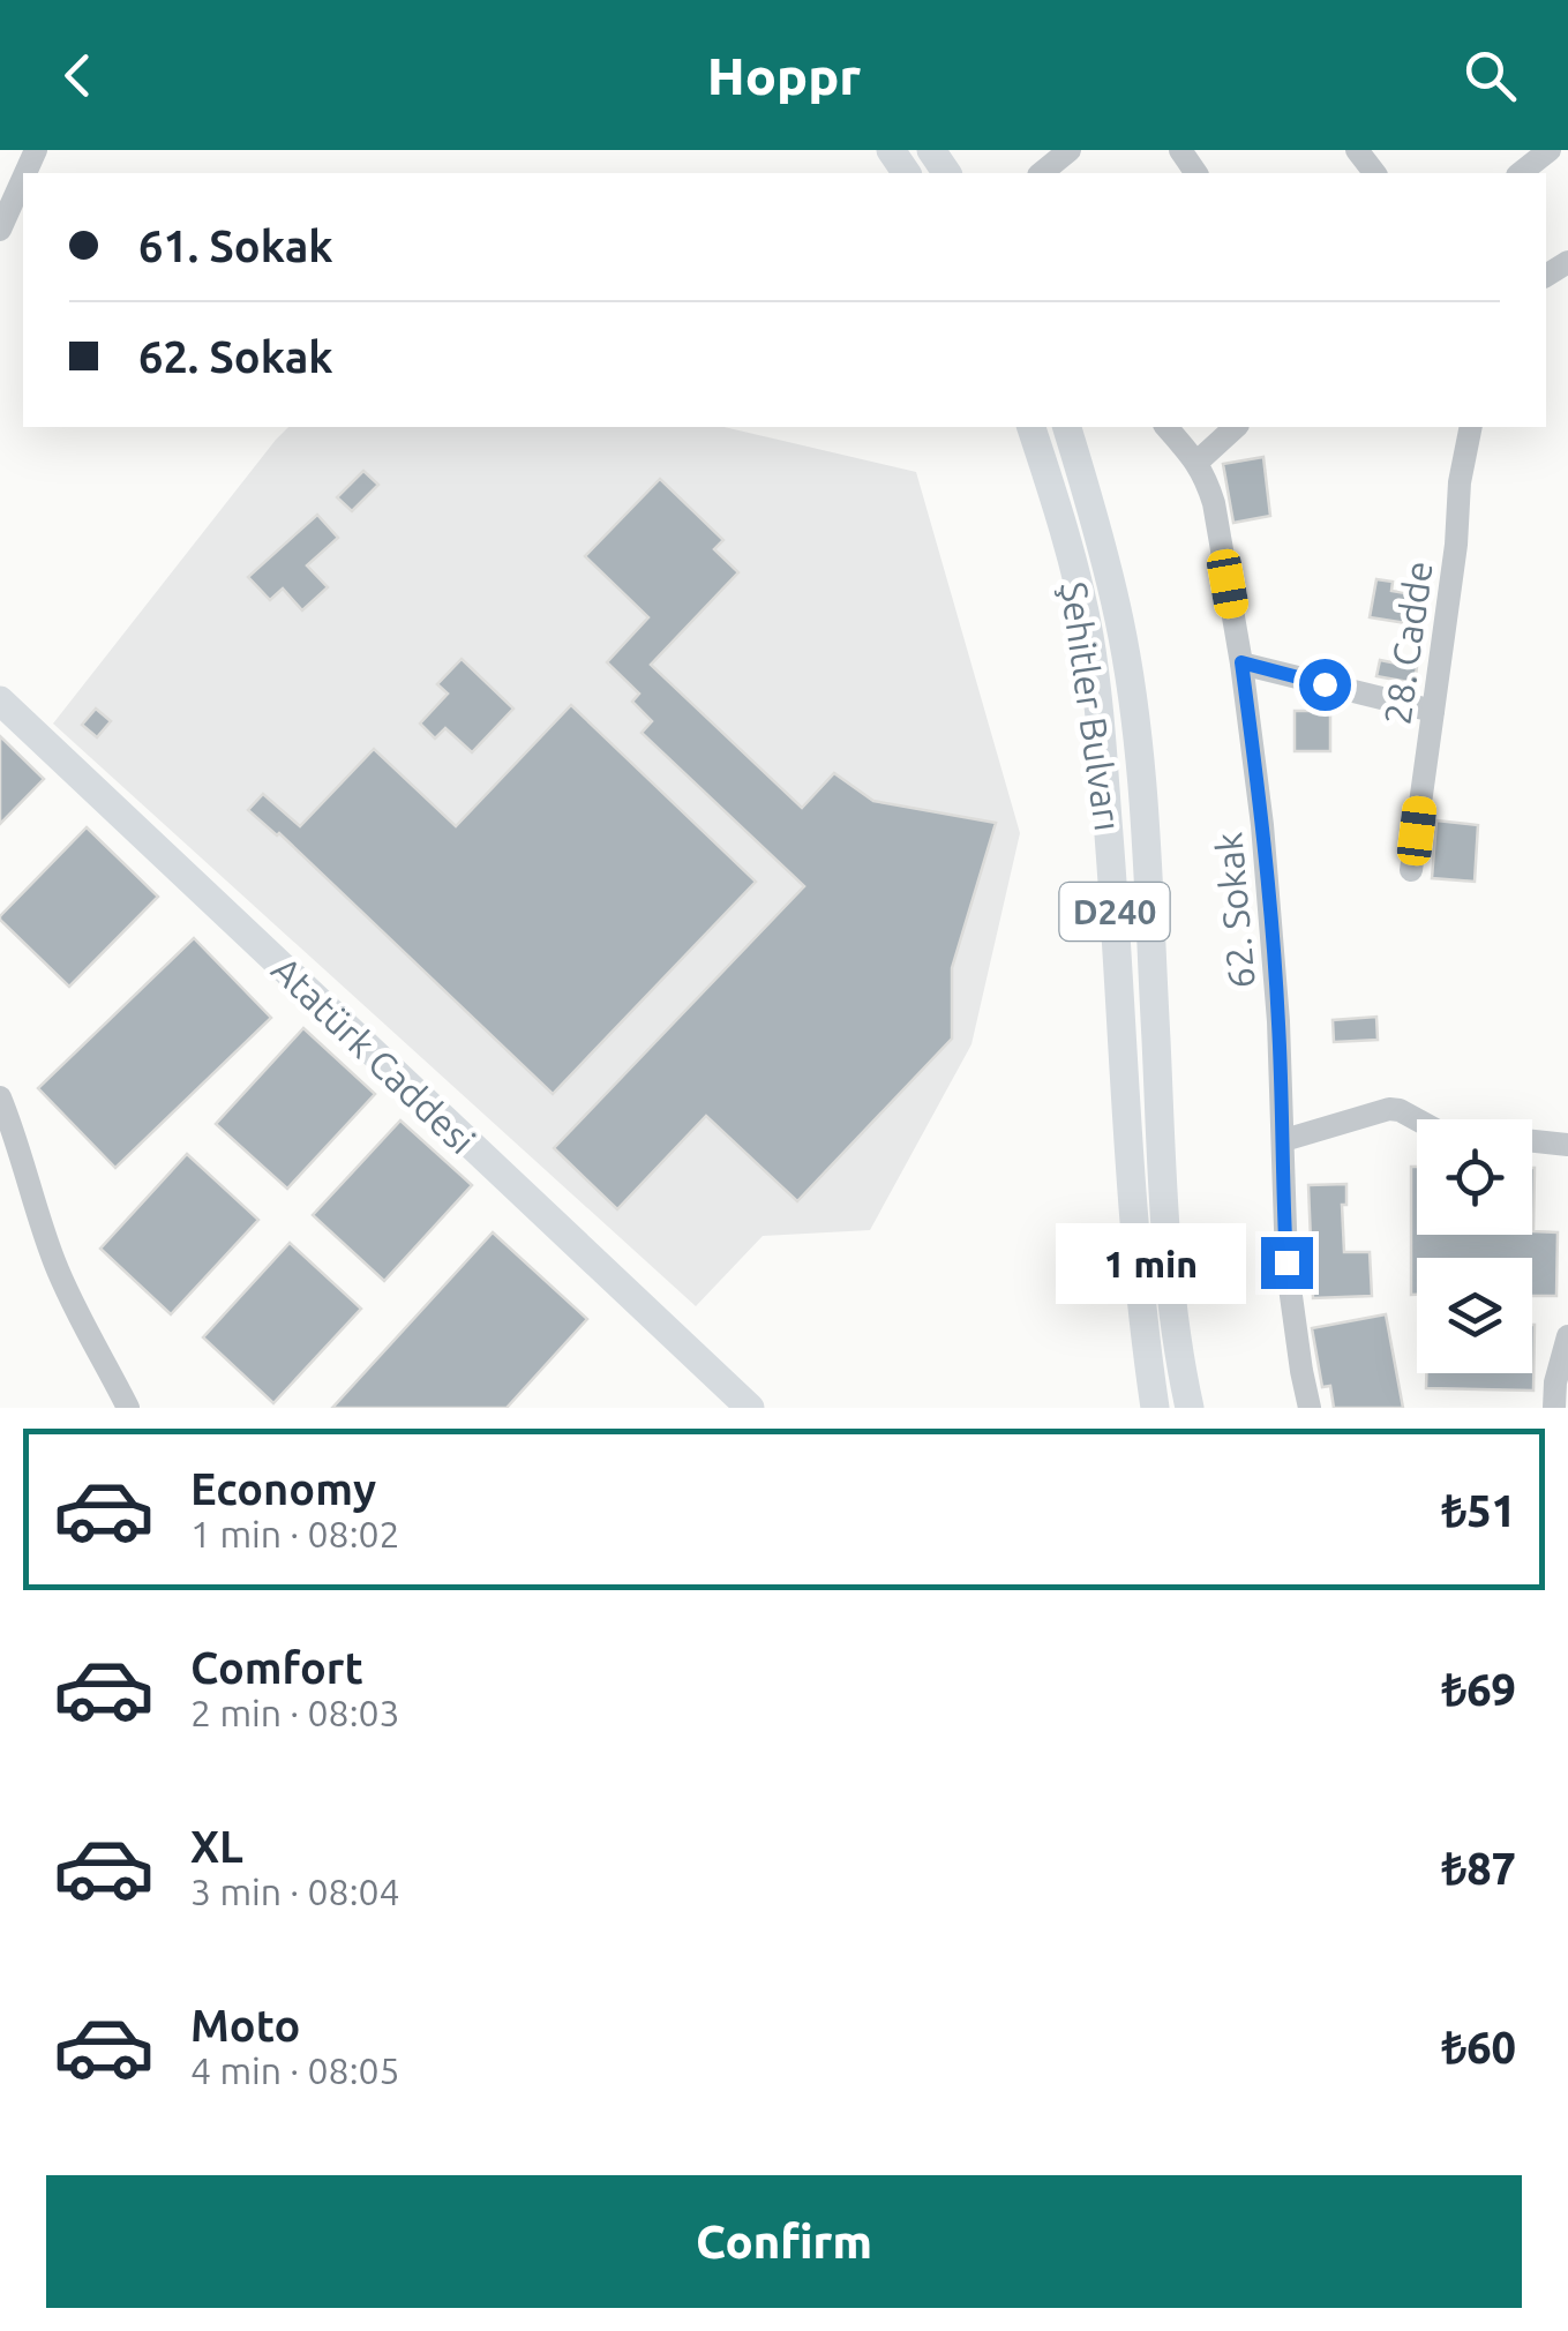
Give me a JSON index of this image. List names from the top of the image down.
{
  "streets": {
    "main road": ["Şehitler Bulvarı", "D240", "Atatürk Caddesi"],
    "street": ["28. Cadde", "62. Sokak"]
  },
  "page": {
    "header": "Hoppr",
    "banner": ["61. Sokak", "62. Sokak"],
    "bubble": "1 min",
    "list": [
      {
        "name": "Economy",
        "note": "1 min · 08:02",
        "value": "₺51"
      },
      {
        "name": "Comfort",
        "note": "2 min · 08:03",
        "value": "₺69"
      },
      {
        "name": "XL",
        "note": "3 min · 08:04",
        "value": "₺87"
      },
      {
        "name": "Moto",
        "note": "4 min · 08:05",
        "value": "₺60"
      }
    ],
    "buttons": "Confirm"
  }
}
